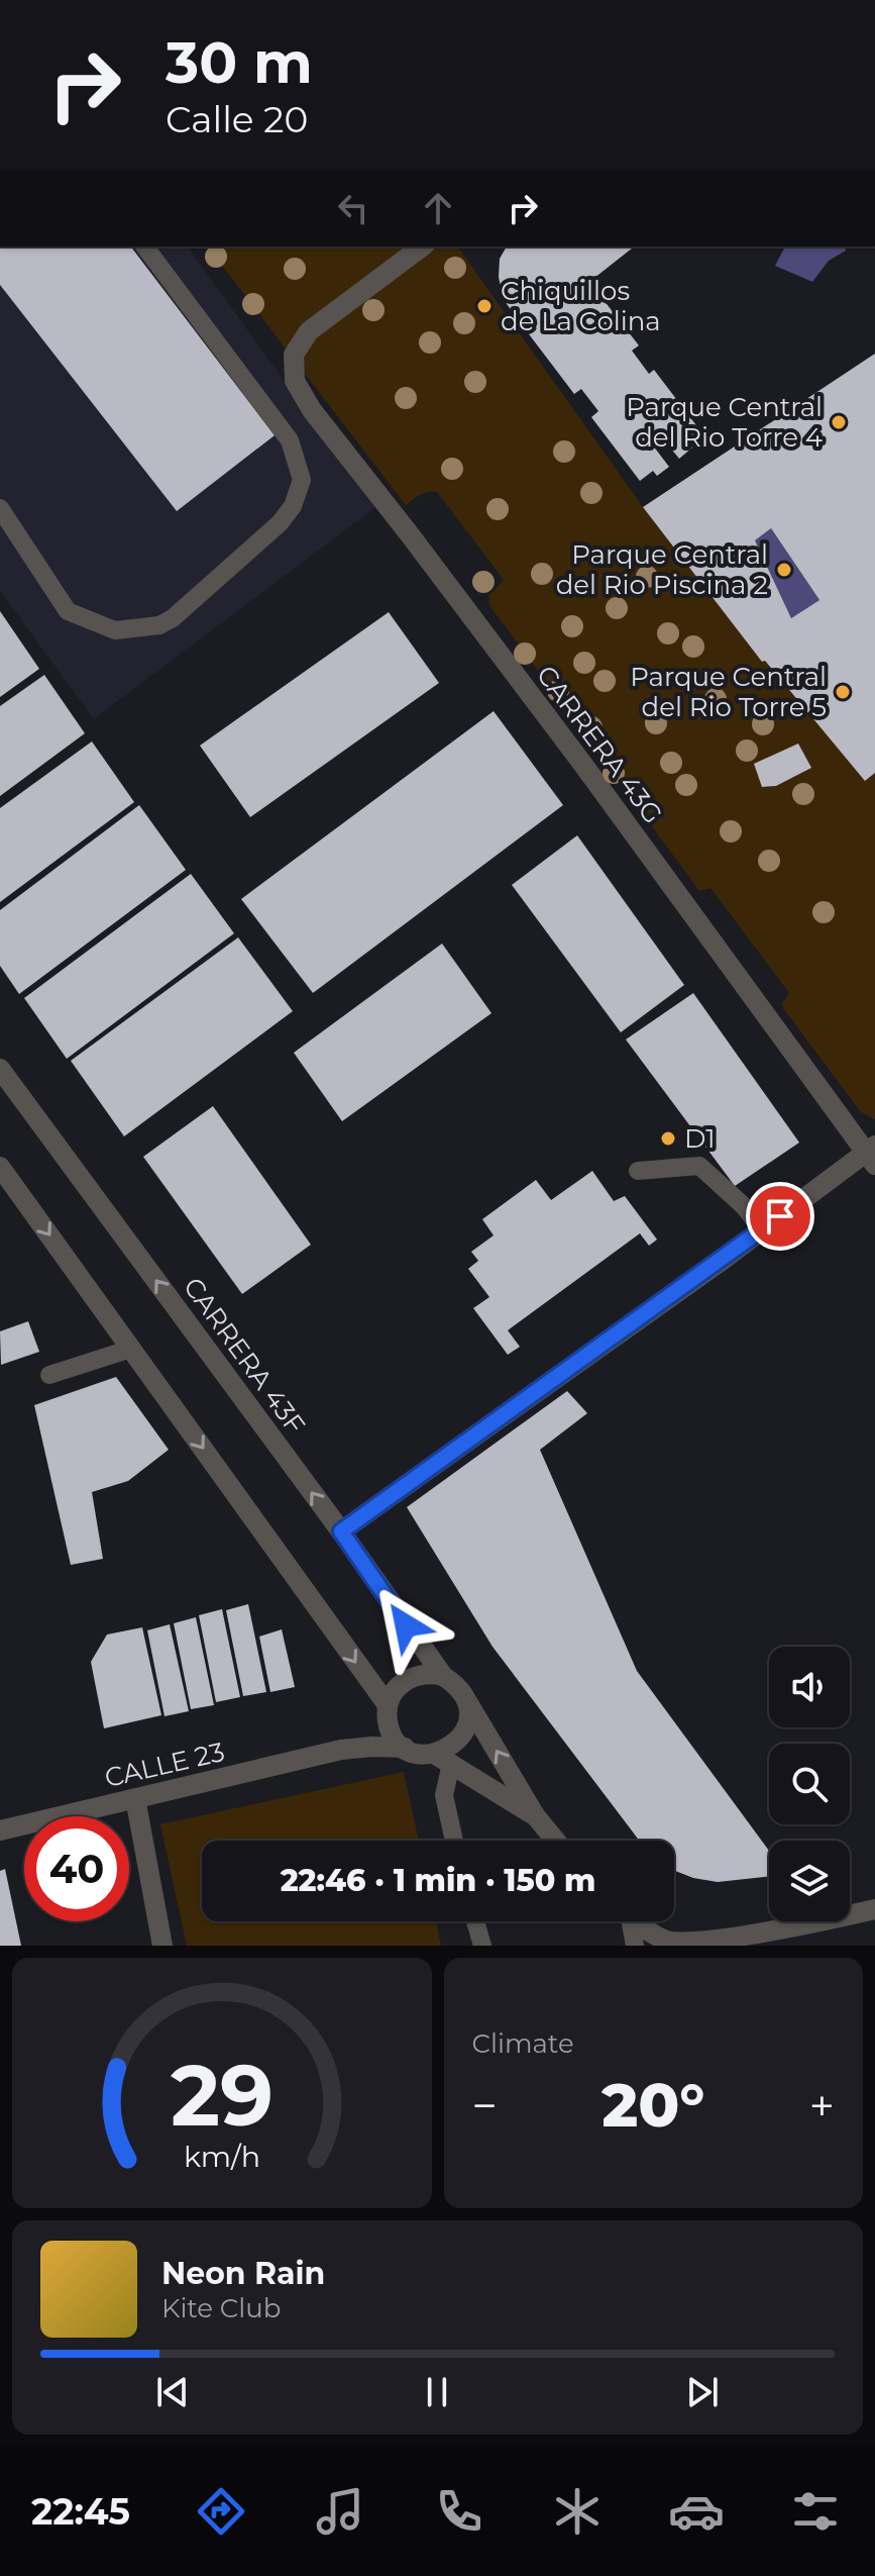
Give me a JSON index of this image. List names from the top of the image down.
{
  "streets": {
    "street": ["CARRERA 43G", "CARRERA 43F", "CALLE 23"]
  },
  "crossings": [
    ["CARRERA 43F", "CALLE 23"]
  ],
  "places": [
    "Chiquillos de La Colina",
    "Parque Central del Rio Torre 4",
    "Parque Central del Rio Piscina 2",
    "Parque Central del Rio Torre 5",
    "D1"
  ],
  "page": {
    "turn": ["30 m", "Calle 20"],
    "limit": "40",
    "trip": "22:46 · 1 min · 150 m",
    "tile": "Climate",
    "heat": ["−", "20°", "+"],
    "song": ["Neon Rain", "Kite Club"],
    "tabs": "22:45",
    "gauge": ["29", "km/h"]
  }
}
